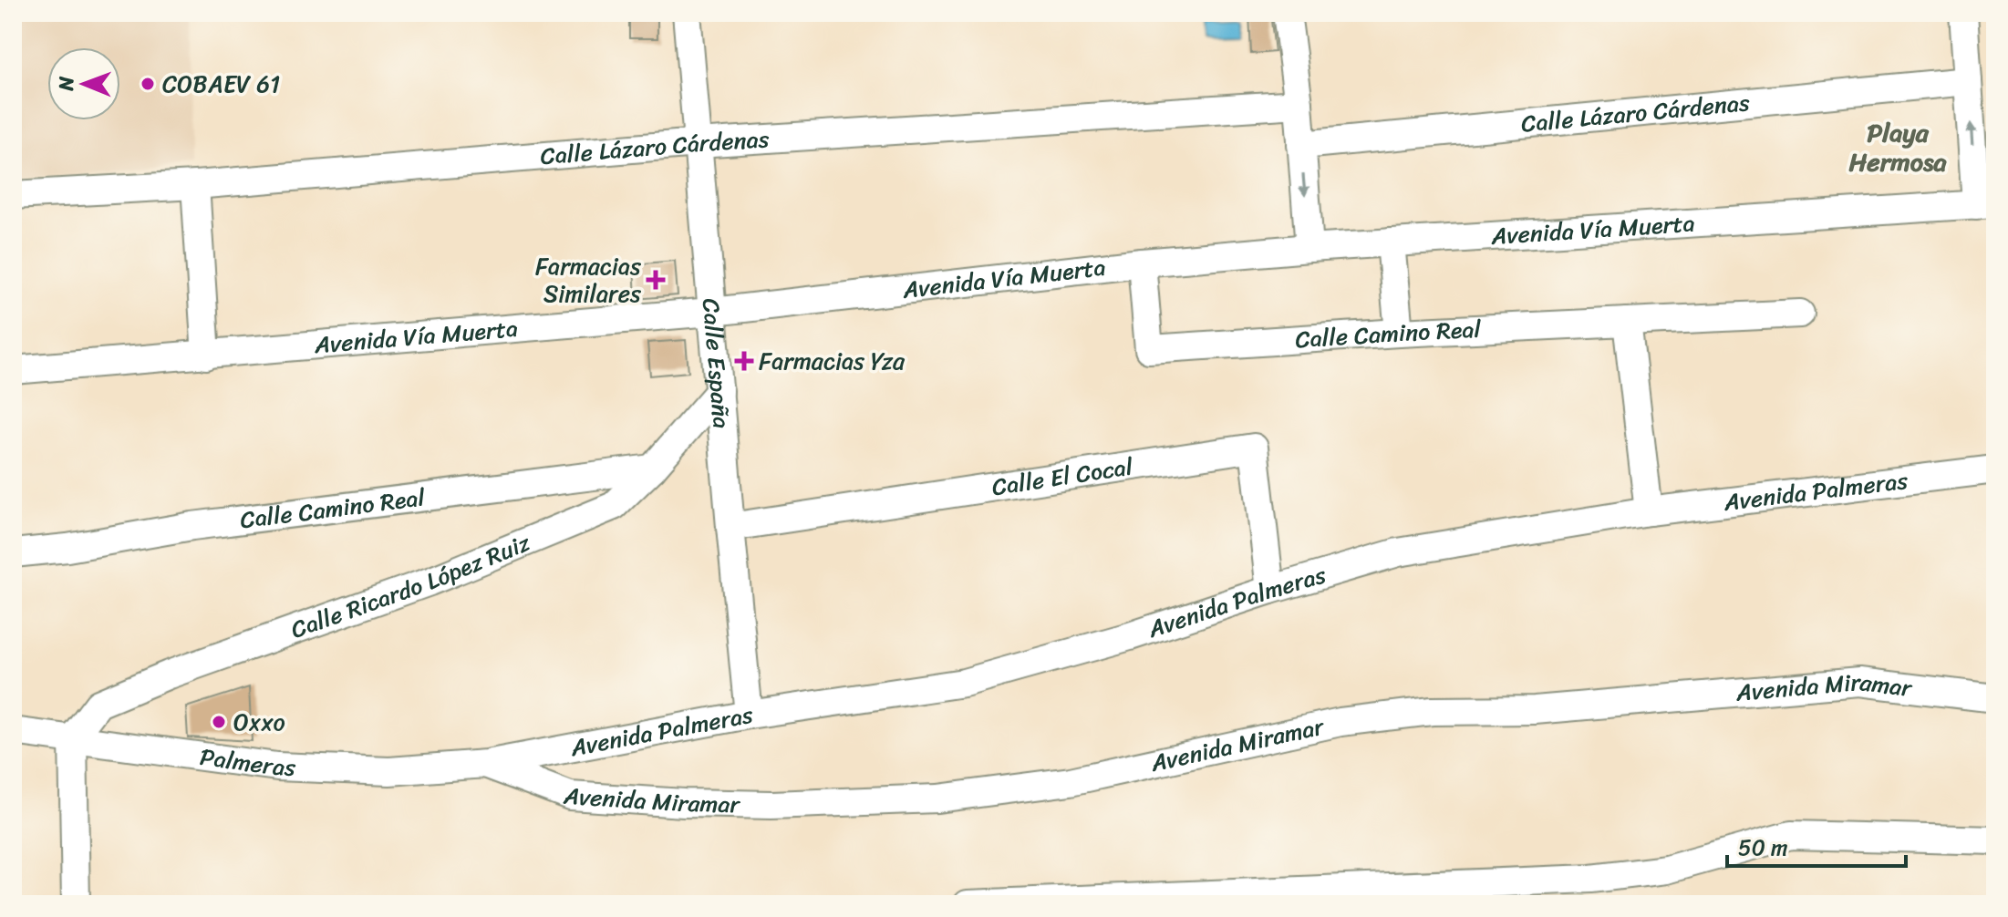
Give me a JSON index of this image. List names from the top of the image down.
{
  "streets": {
    "street": [
      "Calle Lázaro Cárdenas",
      "Avenida Vía Muerta",
      "Calle Camino Real",
      "Calle España",
      "Calle El Cocal",
      "Avenida Palmeras",
      "Calle Ricardo López Ruiz",
      "Avenida Miramar",
      "Palmeras"
    ]
  },
  "crossings": [
    ["Calle Lázaro Cárdenas", "Calle España"],
    ["Avenida Vía Muerta", "Calle Camino Real"],
    ["Avenida Vía Muerta", "Calle España"],
    ["Calle Camino Real", "Calle Ricardo López Ruiz"],
    ["Calle España", "Calle El Cocal"],
    ["Calle España", "Avenida Palmeras"],
    ["Calle España", "Calle Ricardo López Ruiz"],
    ["Calle El Cocal", "Avenida Palmeras"],
    ["Avenida Palmeras", "Avenida Miramar"],
    ["Avenida Palmeras", "Palmeras"],
    ["Calle Ricardo López Ruiz", "Palmeras"],
    ["Avenida Miramar", "Palmeras"]
  ],
  "districts": ["Playa Hermosa"],
  "places": {
    "other": ["COBAEV 61", "Oxxo"],
    "health": ["Farmacias Similares", "Farmacias Yza"]
  },
  "scale_bar": "50 m",
  "north": "left"
}
